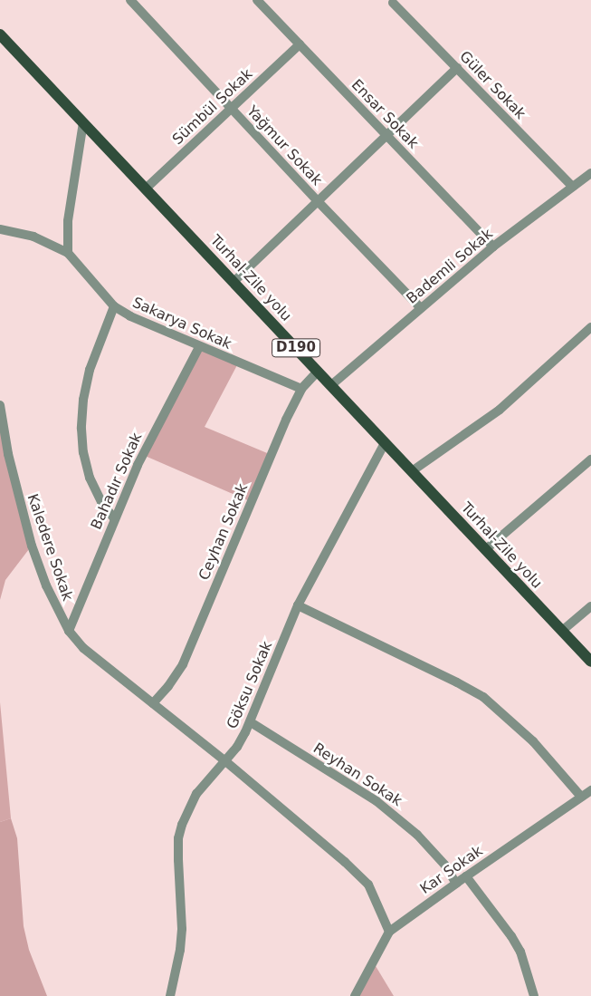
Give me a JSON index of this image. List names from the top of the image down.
{
  "streets": {
    "main road": ["Turhal-Zile yolu", "D190"],
    "street": [
      "Güler Sokak",
      "Sümbül Sokak",
      "Ensar Sokak",
      "Yağmur Sokak",
      "Bademli Sokak",
      "Sakarya Sokak",
      "Bahadır Sokak",
      "Ceyhan Sokak",
      "Kaledere Sokak",
      "Göksu Sokak",
      "Reyhan Sokak",
      "Kar Sokak"
    ]
  },
  "crossings": [
    ["Güler Sokak", "Bademli Sokak"],
    ["Sümbül Sokak", "Ensar Sokak"],
    ["Sümbül Sokak", "Yağmur Sokak"],
    ["Sümbül Sokak", "Turhal-Zile yolu"],
    ["Ensar Sokak", "Bademli Sokak"],
    ["Yağmur Sokak", "Bademli Sokak"],
    ["Bademli Sokak", "Turhal-Zile yolu"],
    ["Turhal-Zile yolu", "Ceyhan Sokak"],
    ["Turhal-Zile yolu", "Göksu Sokak"],
    ["Sakarya Sokak", "Bahadır Sokak"],
    ["Sakarya Sokak", "Ceyhan Sokak"],
    ["Bahadır Sokak", "Kaledere Sokak"],
    ["Ceyhan Sokak", "Kaledere Sokak"],
    ["Kaledere Sokak", "Göksu Sokak"],
    ["Kaledere Sokak", "Kar Sokak"],
    ["Göksu Sokak", "Reyhan Sokak"],
    ["Reyhan Sokak", "Kar Sokak"]
  ]
}
